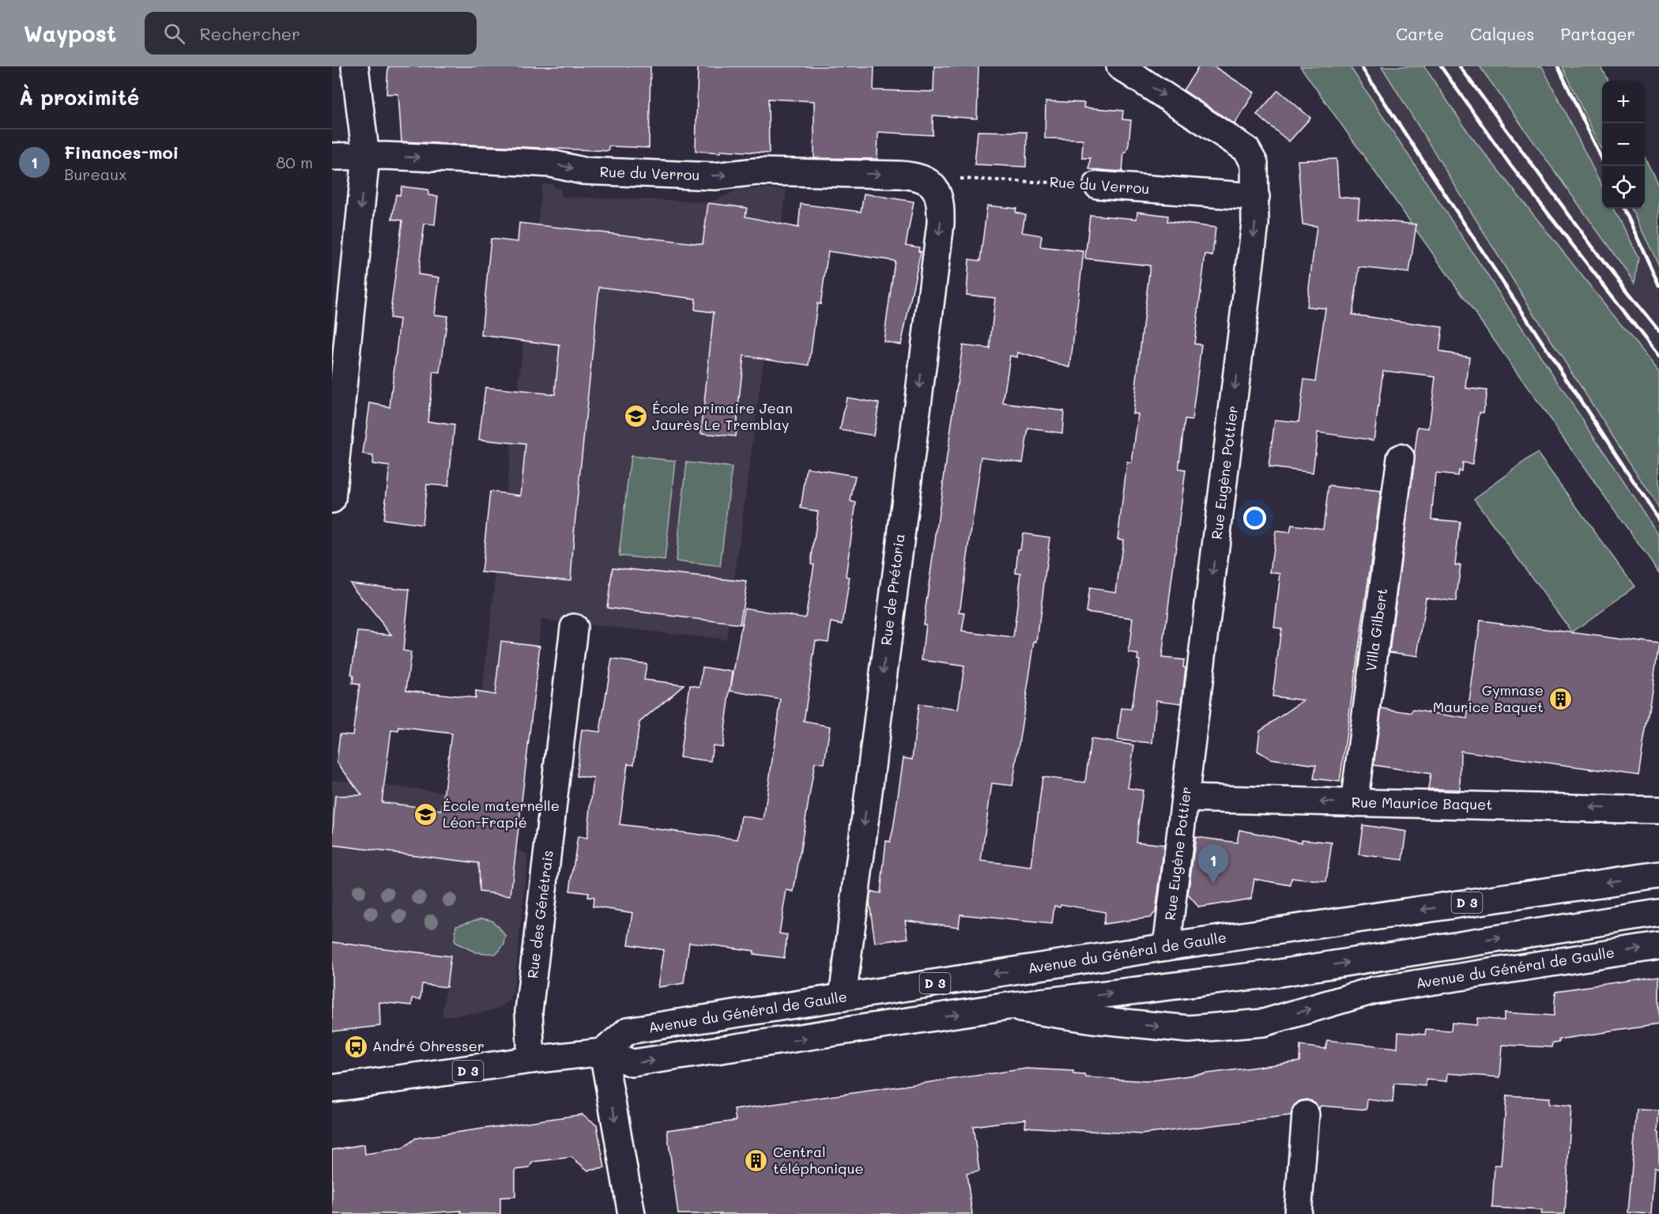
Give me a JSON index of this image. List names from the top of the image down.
{
  "streets": {
    "street": [
      "Rue du Verrou",
      "Rue Eugène Pottier",
      "Rue de Prétoria",
      "Villa Gilbert",
      "Rue Maurice Baquet",
      "D 3",
      "Rue des Génétrais",
      "Avenue du Général de Gaulle"
    ]
  },
  "crossings": [
    ["Rue du Verrou", "Rue Eugène Pottier"],
    ["Rue du Verrou", "Rue de Prétoria"],
    ["Rue Eugène Pottier", "Rue Maurice Baquet"],
    ["Rue Eugène Pottier", "Avenue du Général de Gaulle"],
    ["Rue de Prétoria", "Avenue du Général de Gaulle"],
    ["Villa Gilbert", "Rue Maurice Baquet"],
    ["Rue des Génétrais", "Avenue du Général de Gaulle"]
  ],
  "one_way": [
    "Rue du Verrou",
    "Rue Eugène Pottier",
    "Rue de Prétoria",
    "Rue Maurice Baquet"
  ],
  "places": {
    "school or university": ["École primaire Jean Jaurès Le Tremblay", "École maternelle Léon-Frapié"],
    "building": ["Gymnase Maurice Baquet", "Central téléphonique"],
    "bus stop": ["André Ohresser"]
  },
  "page": {
    "header": "Waypost",
    "search": "Rechercher",
    "nav": ["Carte", "Calques", "Partager"],
    "heading": "À proximité",
    "map_buttons": ["+", "−"],
    "list": [
      {
        "mark": "1",
        "name": "Finances-moi",
        "note": "Bureaux",
        "value": "80 m"
      }
    ],
    "pins": "1"
  }
}
